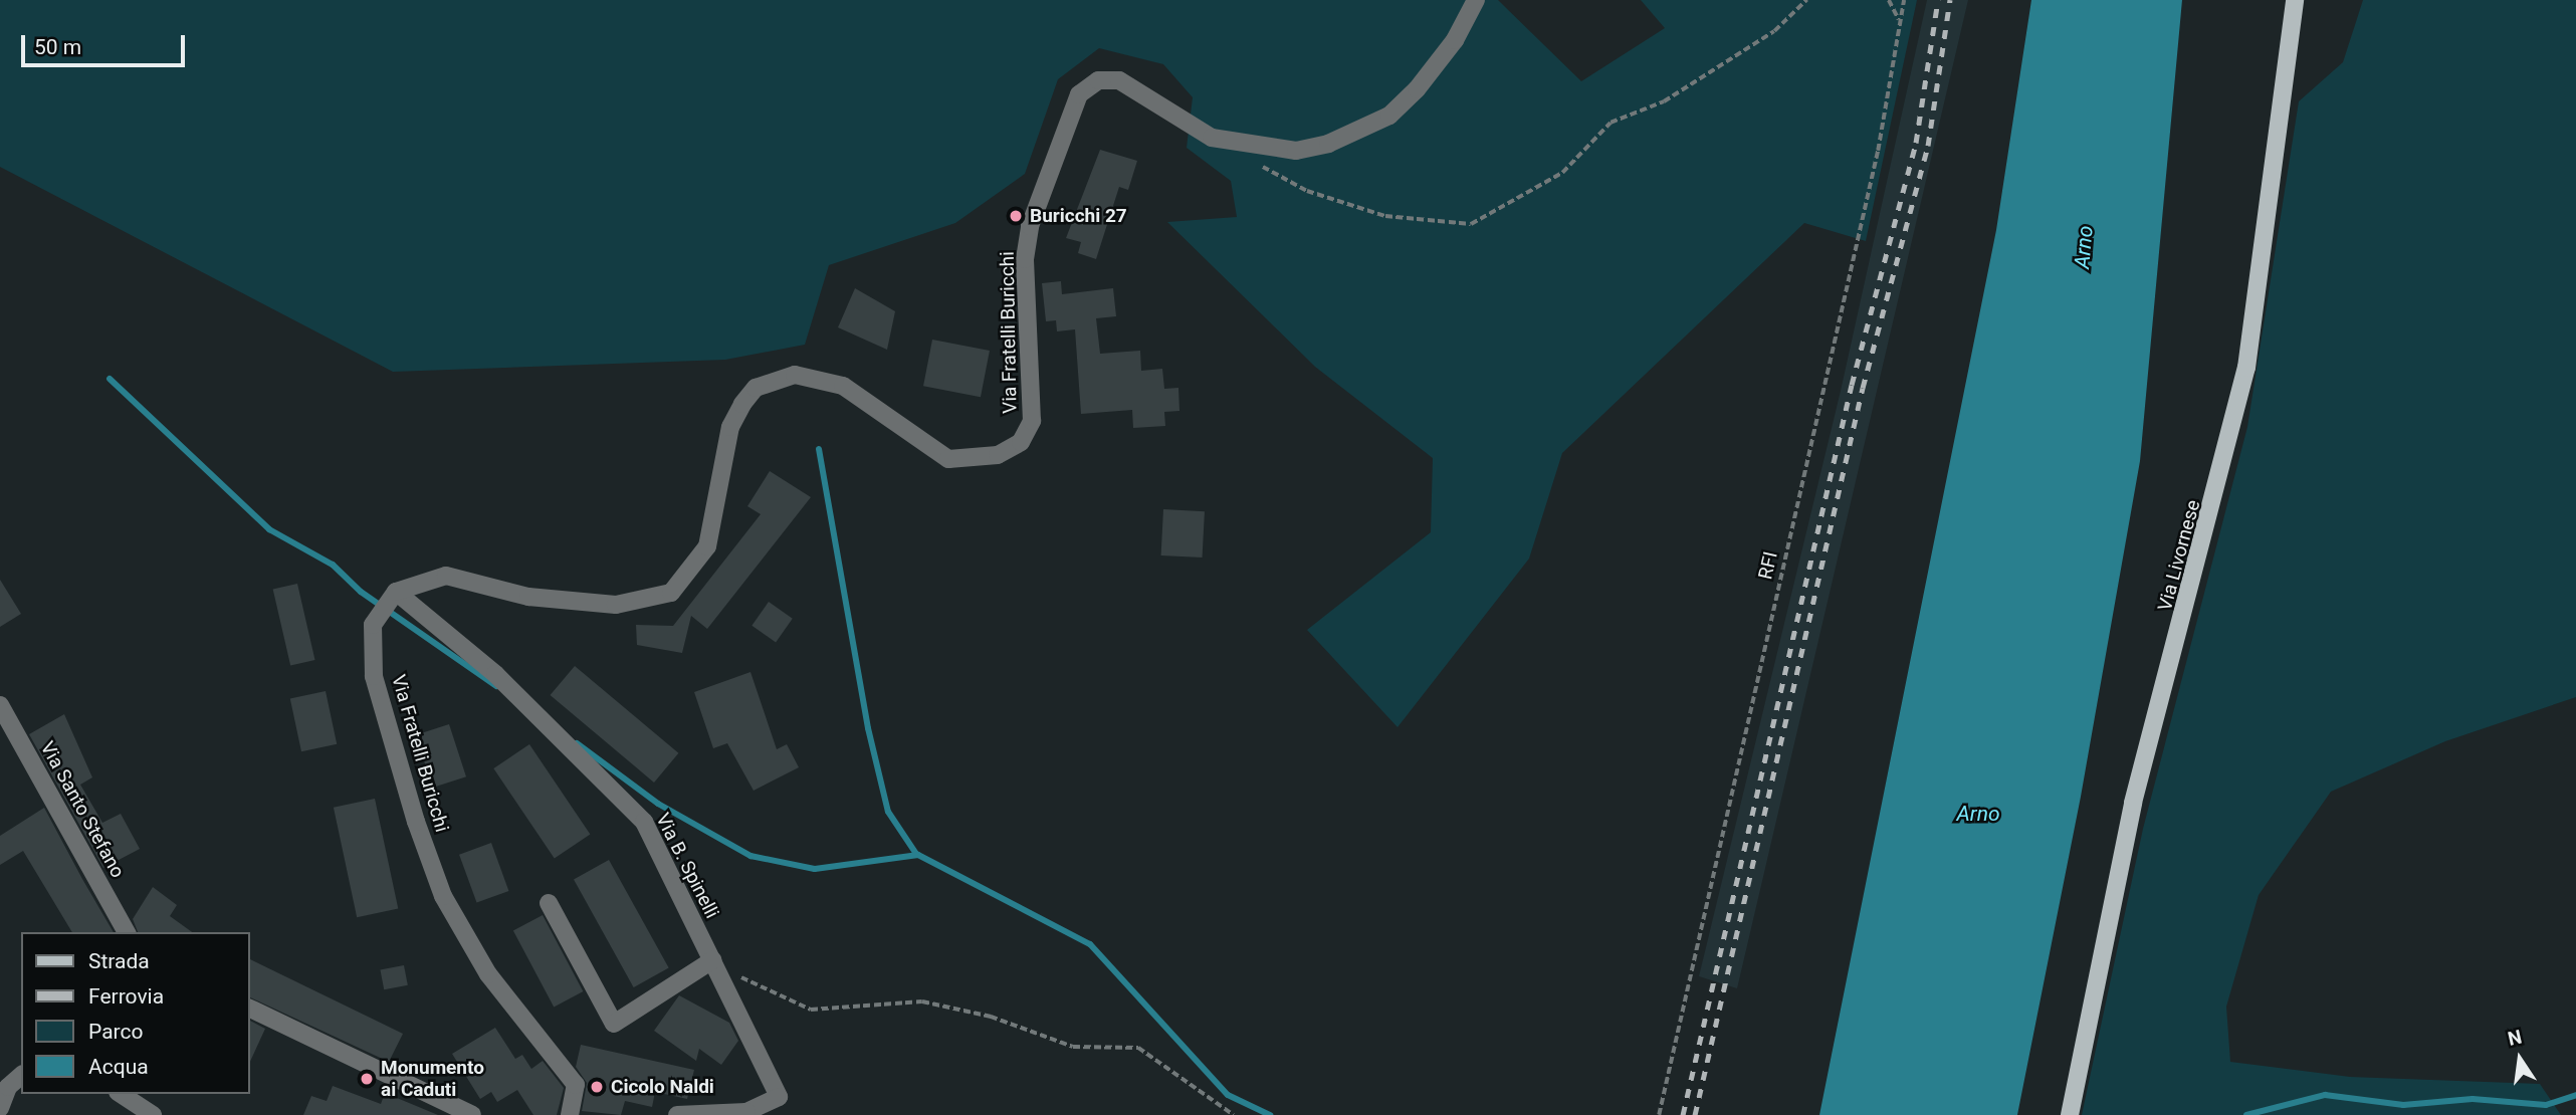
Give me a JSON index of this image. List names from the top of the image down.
{
  "streets": {
    "main road": ["Via Livornese"],
    "street": ["Via Fratelli Buricchi", "Via Santo Stefano", "Via B. Spinelli"],
    "path": ["RFI"]
  },
  "crossings": [
    ["Via Fratelli Buricchi", "Via B. Spinelli"]
  ],
  "water": ["Arno"],
  "places": ["Buricchi 27", "Monumento ai Caduti", "Cicolo Naldi"],
  "legend": [
    "Strada",
    "Ferrovia",
    "Parco",
    "Acqua"
  ],
  "scale_bar": "50 m",
  "north": "top"
}
